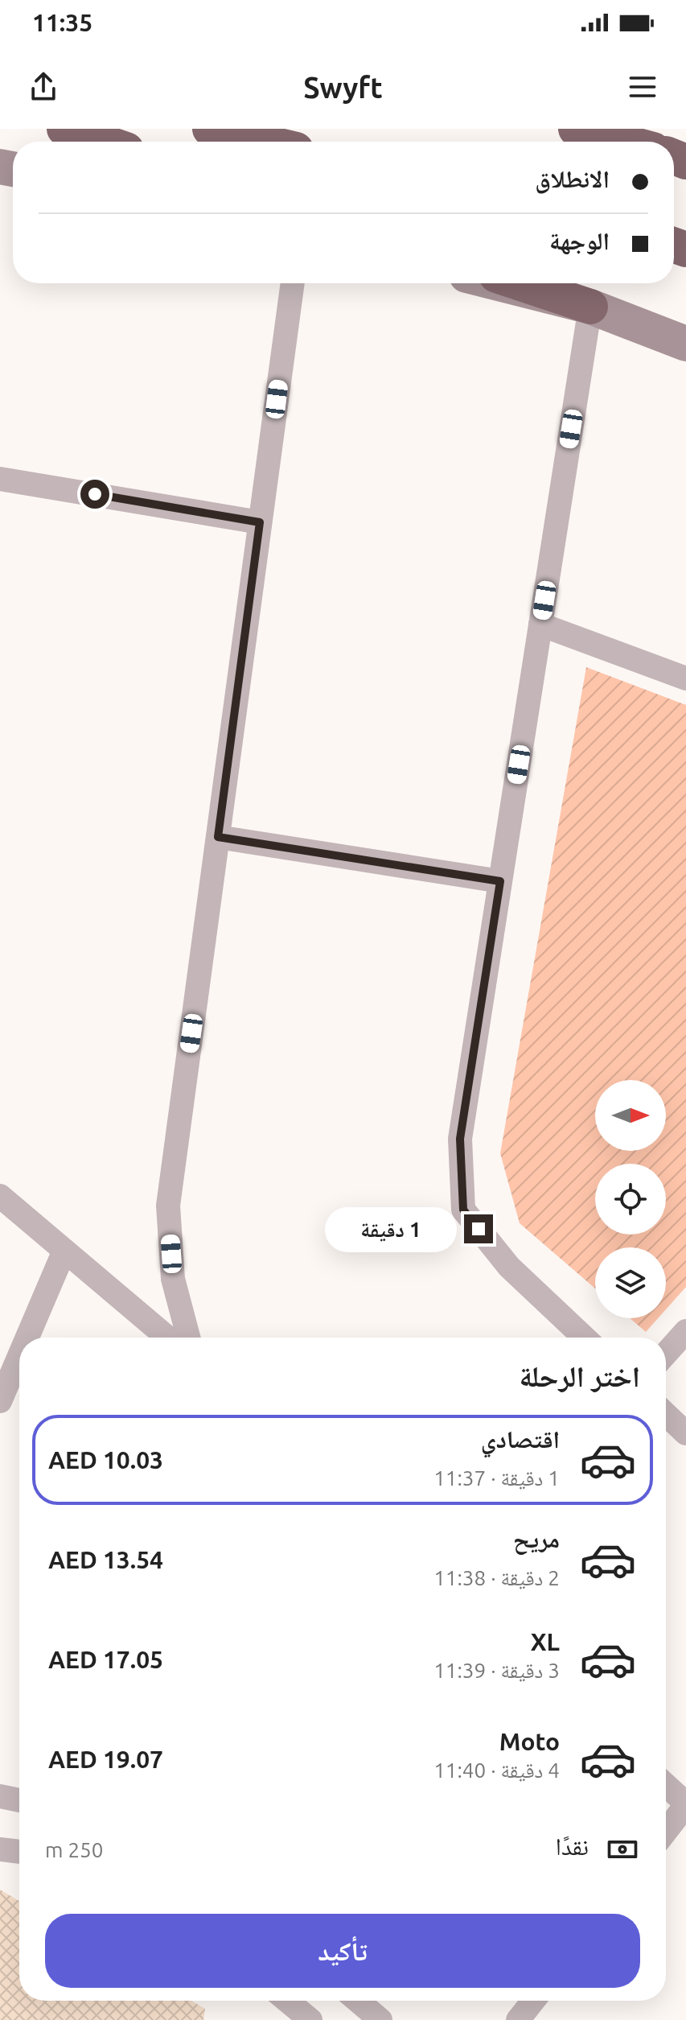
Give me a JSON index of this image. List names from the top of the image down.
{
  "north": "right",
  "page": {
    "status": "11:35",
    "header": "Swyft",
    "banner": ["الانطلاق", "الوجهة"],
    "bubble": "1 دقيقة",
    "heading": "اختر الرحلة",
    "list": [
      {
        "name": "اقتصادي",
        "note": "1 دقيقة · 11:37",
        "value": "AED 10.03"
      },
      {
        "name": "مريح",
        "note": "2 دقيقة · 11:38",
        "value": "AED 13.54"
      },
      {
        "name": "XL",
        "note": "3 دقيقة · 11:39",
        "value": "AED 17.05"
      },
      {
        "name": "Moto",
        "note": "4 دقيقة · 11:40",
        "value": "AED 19.07"
      }
    ],
    "pay": ["نقدًا", "250 m"],
    "buttons": "تأكيد"
  }
}
